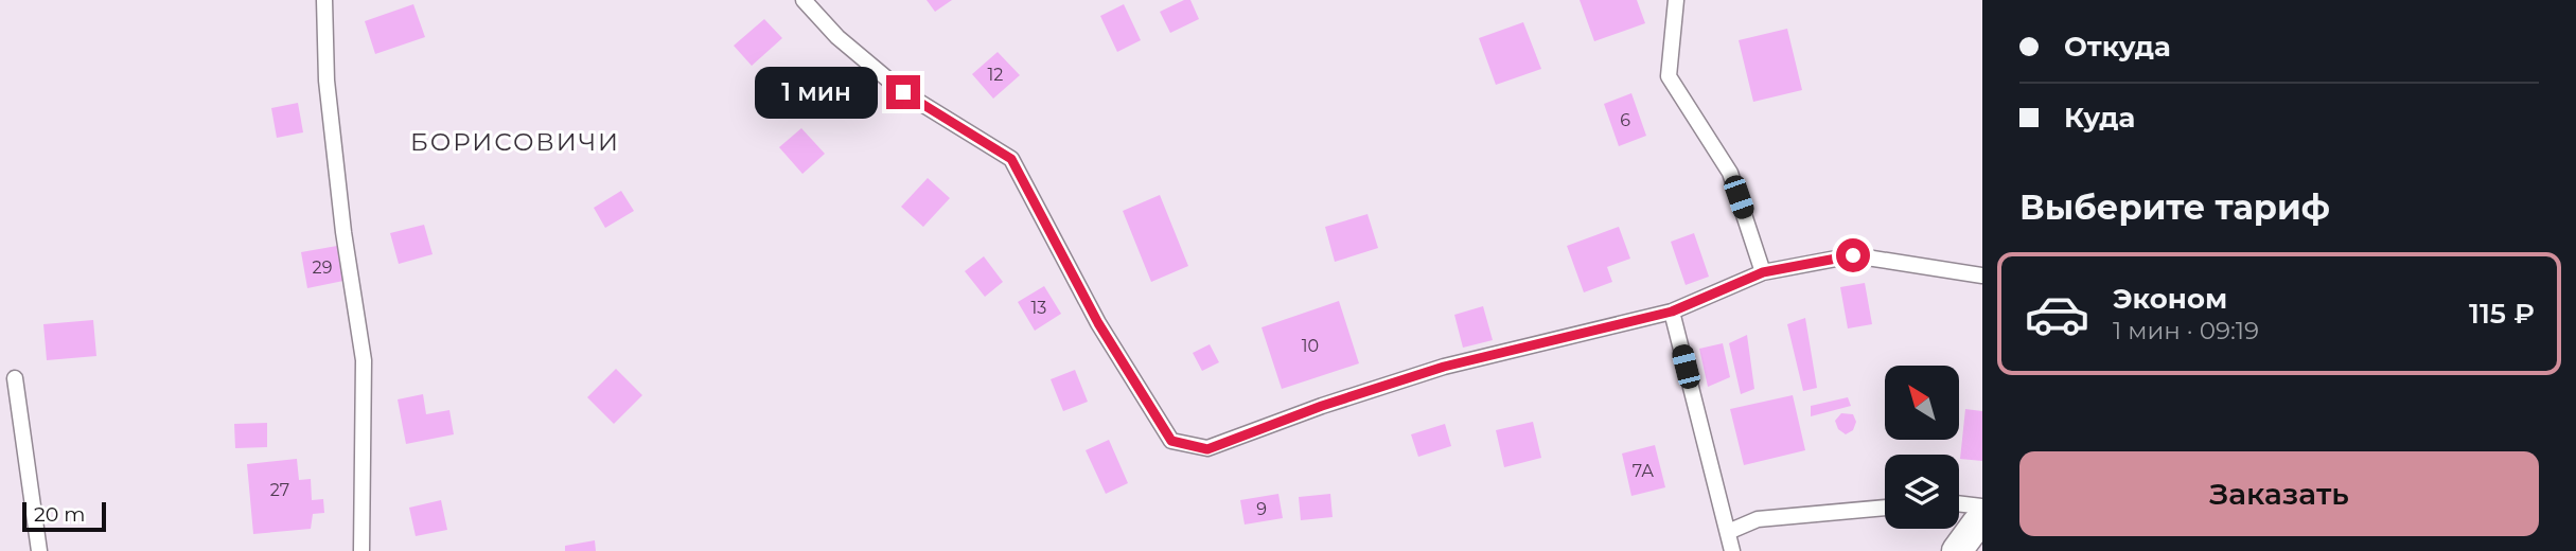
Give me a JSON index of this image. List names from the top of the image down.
{
  "districts": ["БОРИСОВИЧИ"],
  "house_numbers": [
    "12",
    "6",
    "29",
    "13",
    "10",
    "7А",
    "27",
    "9"
  ],
  "scale_bar": "20 m",
  "north": "top left",
  "page": {
    "banner": ["Откуда", "Куда"],
    "bubble": "1 мин",
    "heading": "Выберите тариф",
    "list": [
      {
        "name": "Эконом",
        "note": "1 мин · 09:19",
        "value": "115 ₽"
      }
    ],
    "buttons": "Заказать",
    "scale": "20 m"
  }
}
